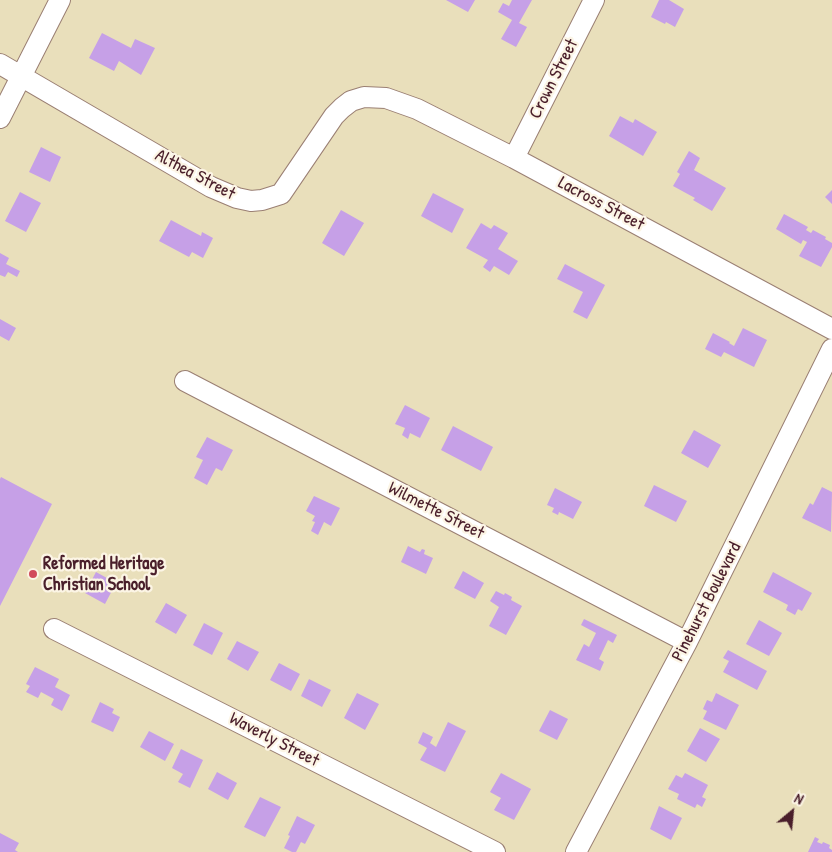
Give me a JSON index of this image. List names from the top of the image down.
{
  "streets": {
    "street": [
      "Crown Street",
      "Althea Street",
      "Lacross Street",
      "Wilmette Street",
      "Pinehurst Boulevard",
      "Waverly Street"
    ]
  },
  "crossings": [
    ["Crown Street", "Lacross Street"],
    ["Althea Street", "Lacross Street"],
    ["Wilmette Street", "Pinehurst Boulevard"]
  ],
  "places": ["Reformed Heritage Christian School"],
  "north": "top right"
}
